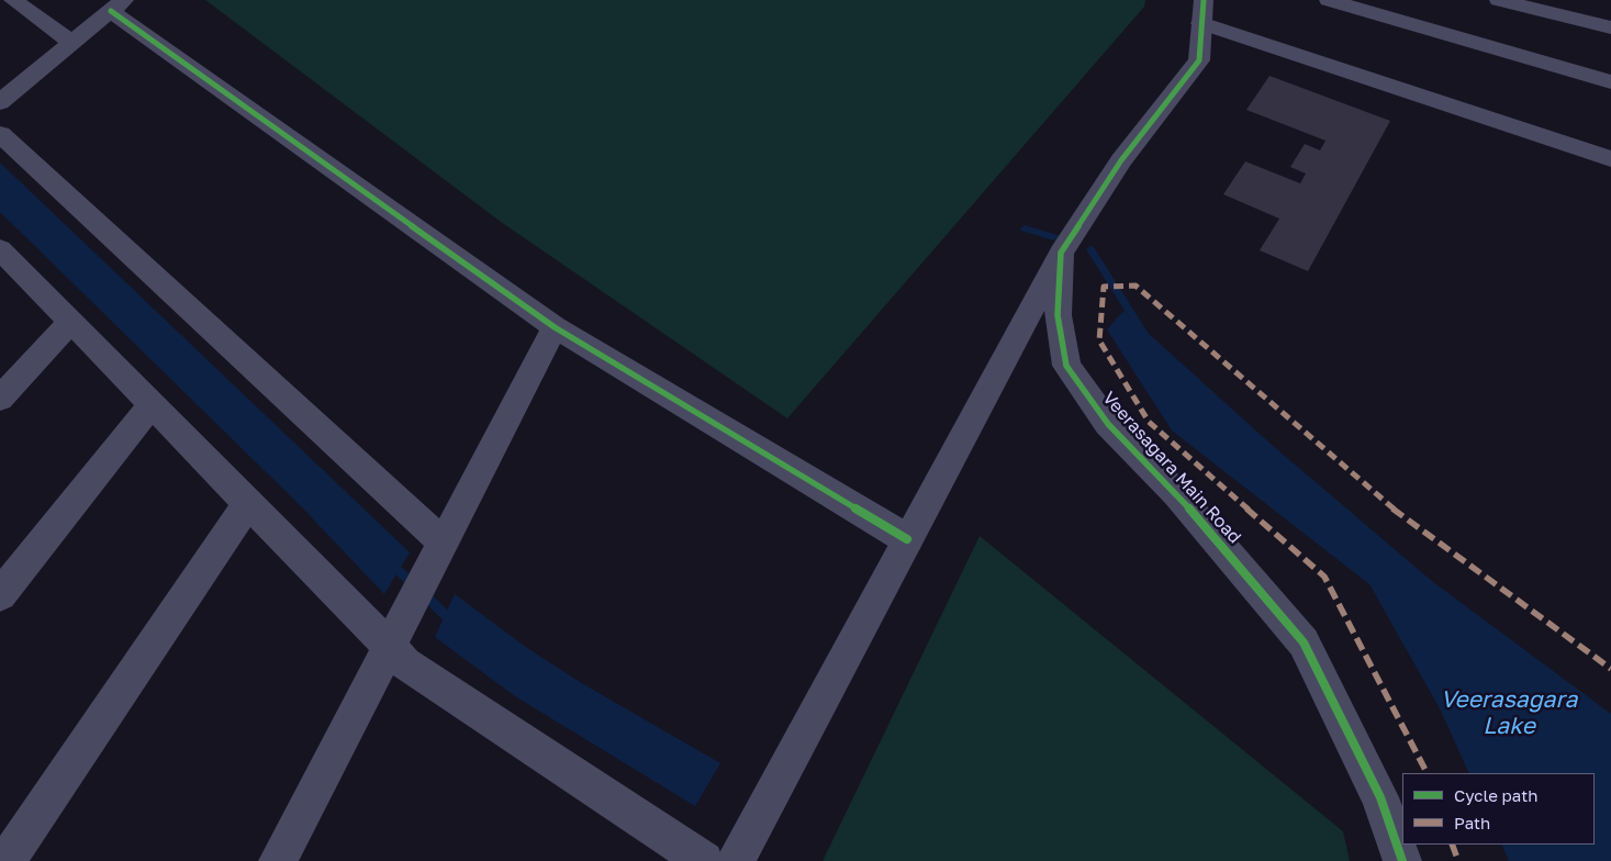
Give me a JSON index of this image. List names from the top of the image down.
{
  "streets": {
    "street": ["Veerasagara Main Road"]
  },
  "water": ["Veerasagara Lake"],
  "legend": ["Cycle path", "Path"]
}
